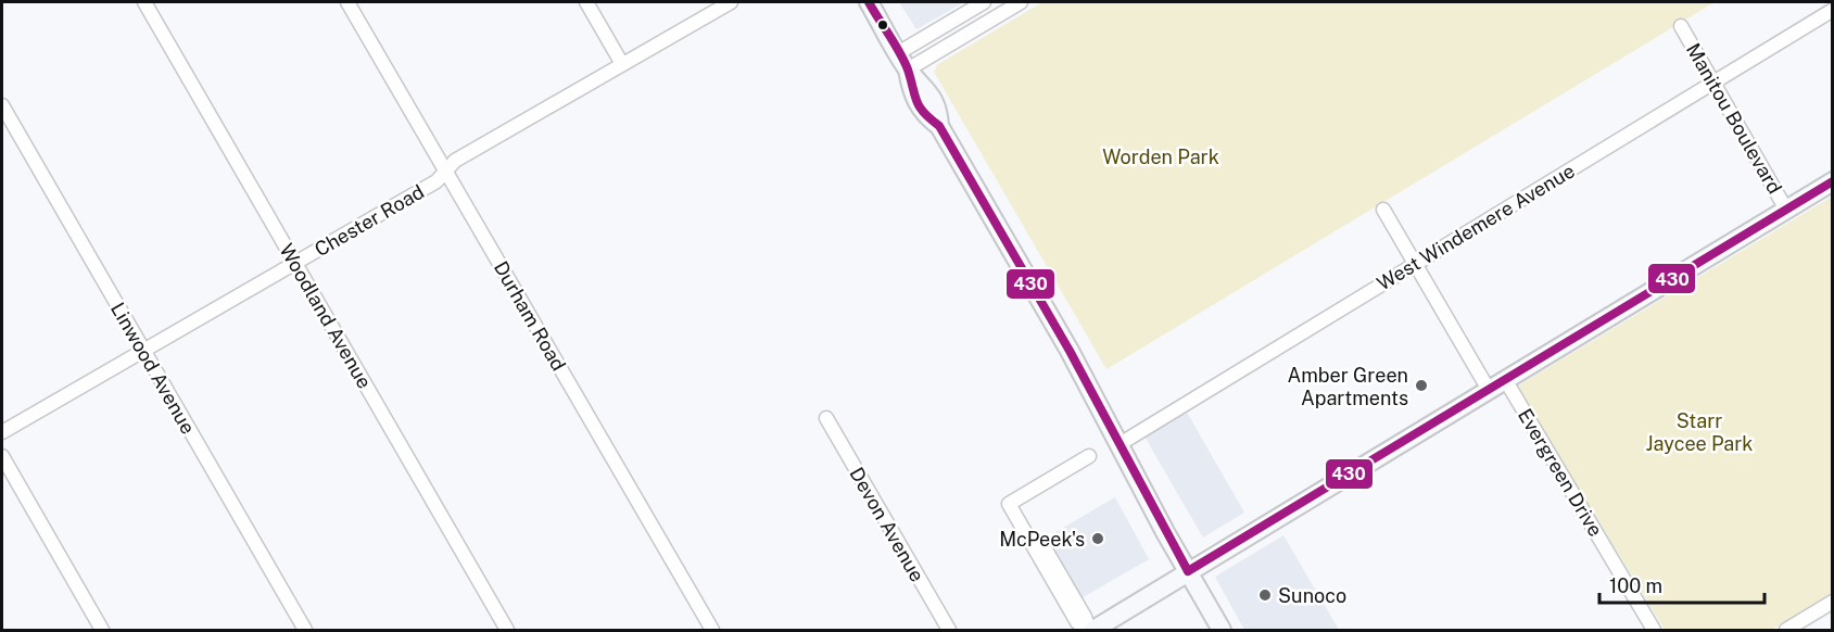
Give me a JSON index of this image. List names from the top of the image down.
{
  "streets": {
    "street": [
      "Manitou Boulevard",
      "Chester Road",
      "West Windemere Avenue",
      "Woodland Avenue",
      "Durham Road",
      "Linwood Avenue",
      "Evergreen Drive",
      "Devon Avenue"
    ]
  },
  "crossings": [
    ["Manitou Boulevard", "West Windemere Avenue"],
    ["Chester Road", "Woodland Avenue"],
    ["Chester Road", "Durham Road"],
    ["Chester Road", "Linwood Avenue"]
  ],
  "parks": ["Worden Park", "Starr Jaycee Park"],
  "places": ["Amber Green Apartments", "McPeek's", "Sunoco"],
  "lines": ["transit line 430"],
  "scale_bar": "100 m"
}
